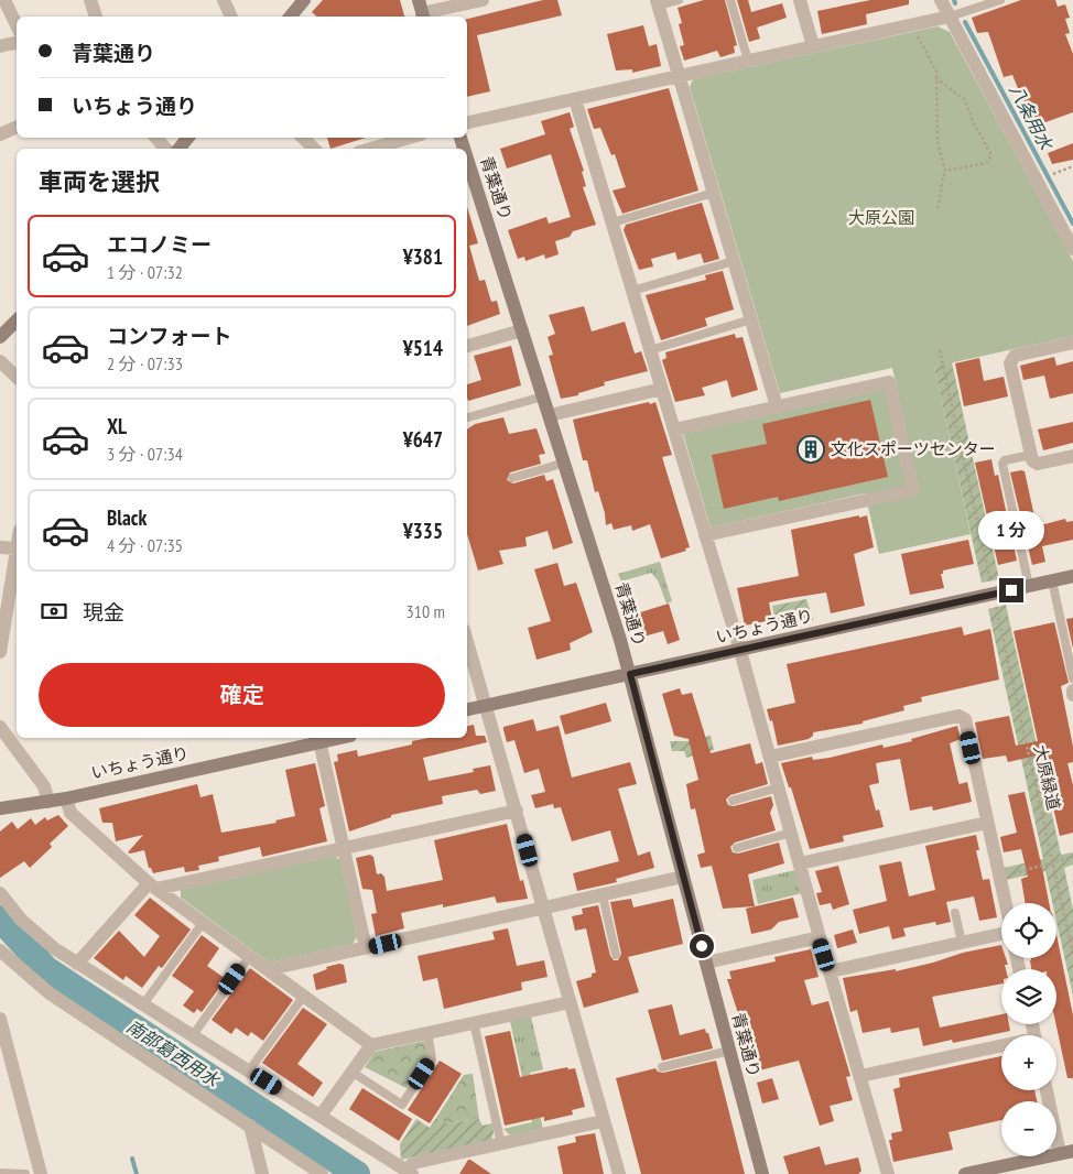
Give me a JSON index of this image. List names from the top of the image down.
{
  "streets": {
    "street": ["青葉通り", "いちょう通り"],
    "path": ["大原緑道"]
  },
  "crossings": [
    ["青葉通り", "いちょう通り"]
  ],
  "water": ["八条用水", "南部葛西用水"],
  "parks": ["大原公園"],
  "places": {
    "building": ["文化スポーツセンター"]
  },
  "page": {
    "banner": ["青葉通り", "いちょう通り"],
    "heading": "車両を選択",
    "list": [
      {
        "name": "エコノミー",
        "note": "1 分 · 07:32",
        "value": "¥381"
      },
      {
        "name": "コンフォート",
        "note": "2 分 · 07:33",
        "value": "¥514"
      },
      {
        "name": "XL",
        "note": "3 分 · 07:34",
        "value": "¥647"
      },
      {
        "name": "Black",
        "note": "4 分 · 07:35",
        "value": "¥335"
      }
    ],
    "bubble": "1 分",
    "pay": ["現金", "310 m"],
    "buttons": "確定",
    "map_buttons": ["+", "−"]
  }
}
